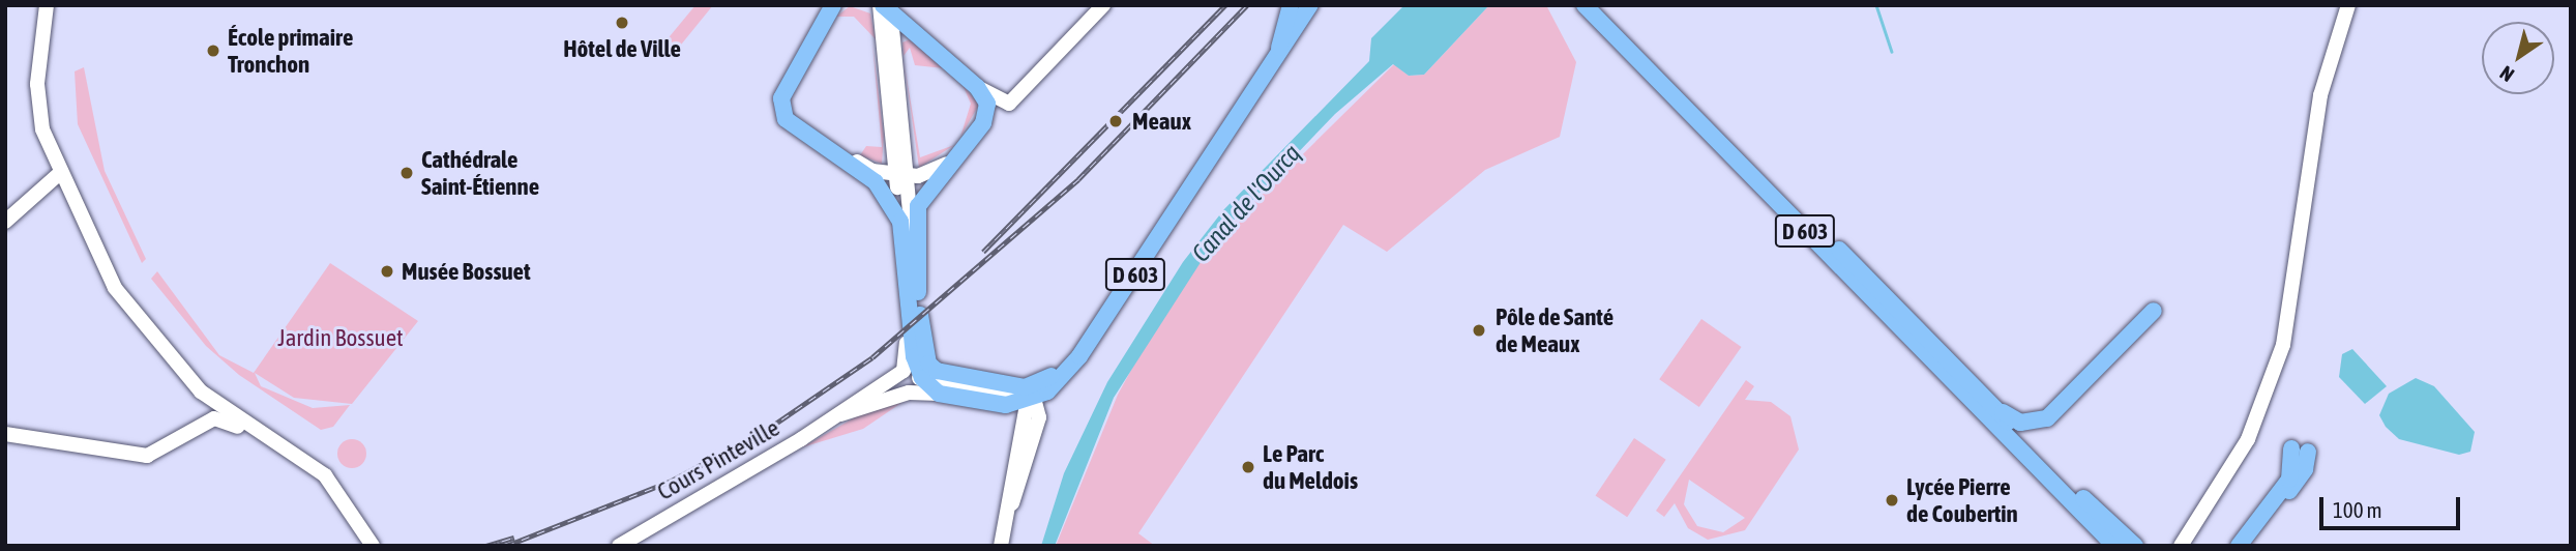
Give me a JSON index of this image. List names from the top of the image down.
{
  "streets": {
    "main road": ["D 603", "Cours Pinteville"]
  },
  "water": ["Canal de l'Ourcq"],
  "parks": ["Jardin Bossuet"],
  "places": [
    "Hôtel de Ville",
    "École primaire Tronchon",
    "Meaux",
    "Cathédrale Saint-Étienne",
    "Musée Bossuet",
    "Pôle de Santé de Meaux",
    "Le Parc du Meldois",
    "Lycée Pierre de Coubertin"
  ],
  "scale_bar": "100 m",
  "north": "bottom left"
}
